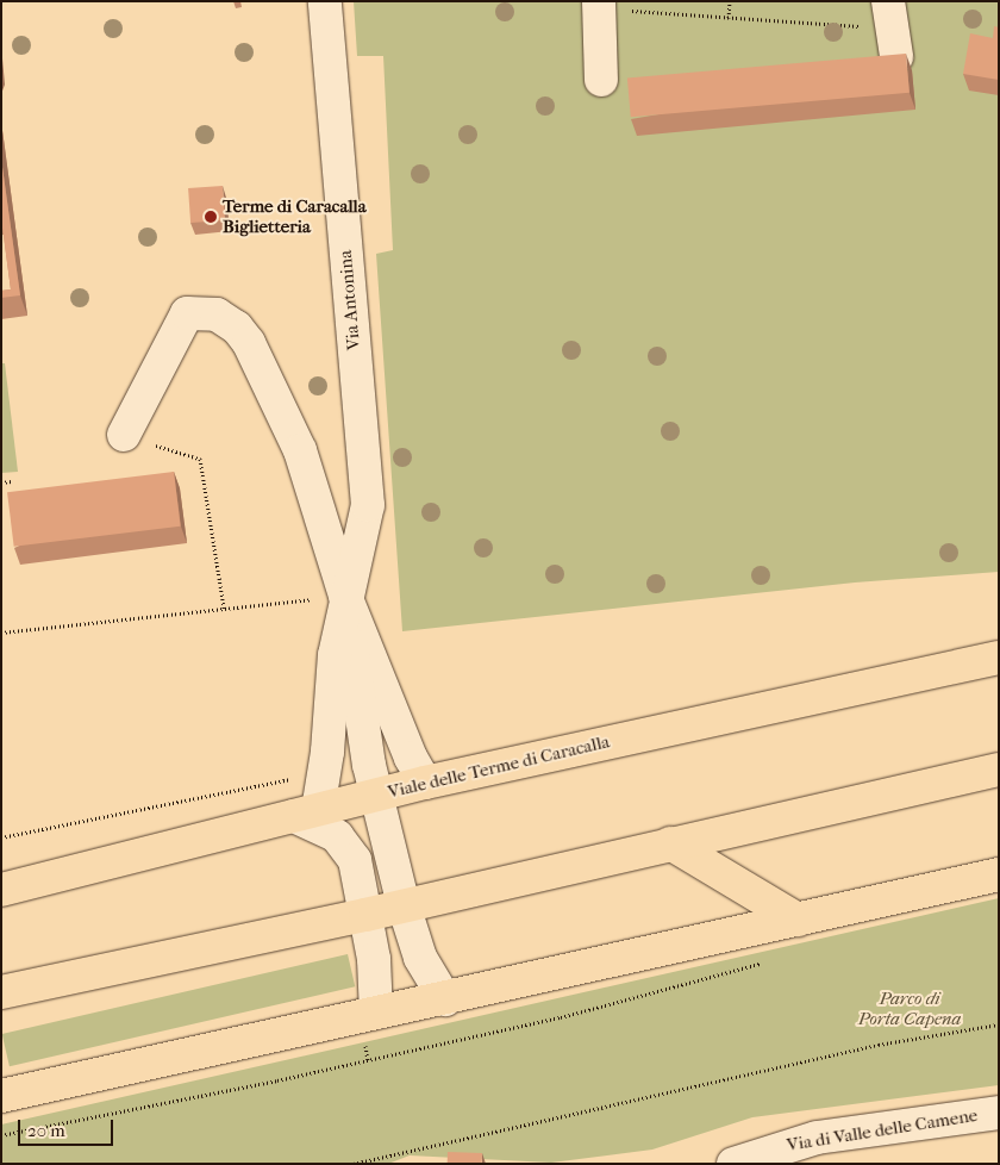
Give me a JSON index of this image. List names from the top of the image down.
{
  "streets": {
    "main road": ["Viale delle Terme di Caracalla"],
    "street": ["Via Antonina", "Via di Valle delle Camene"]
  },
  "crossings": [
    ["Via Antonina", "Viale delle Terme di Caracalla"]
  ],
  "parks": ["Parco di Porta Capena"],
  "places": ["Terme di Caracalla Biglietteria"],
  "scale_bar": "20 m"
}
